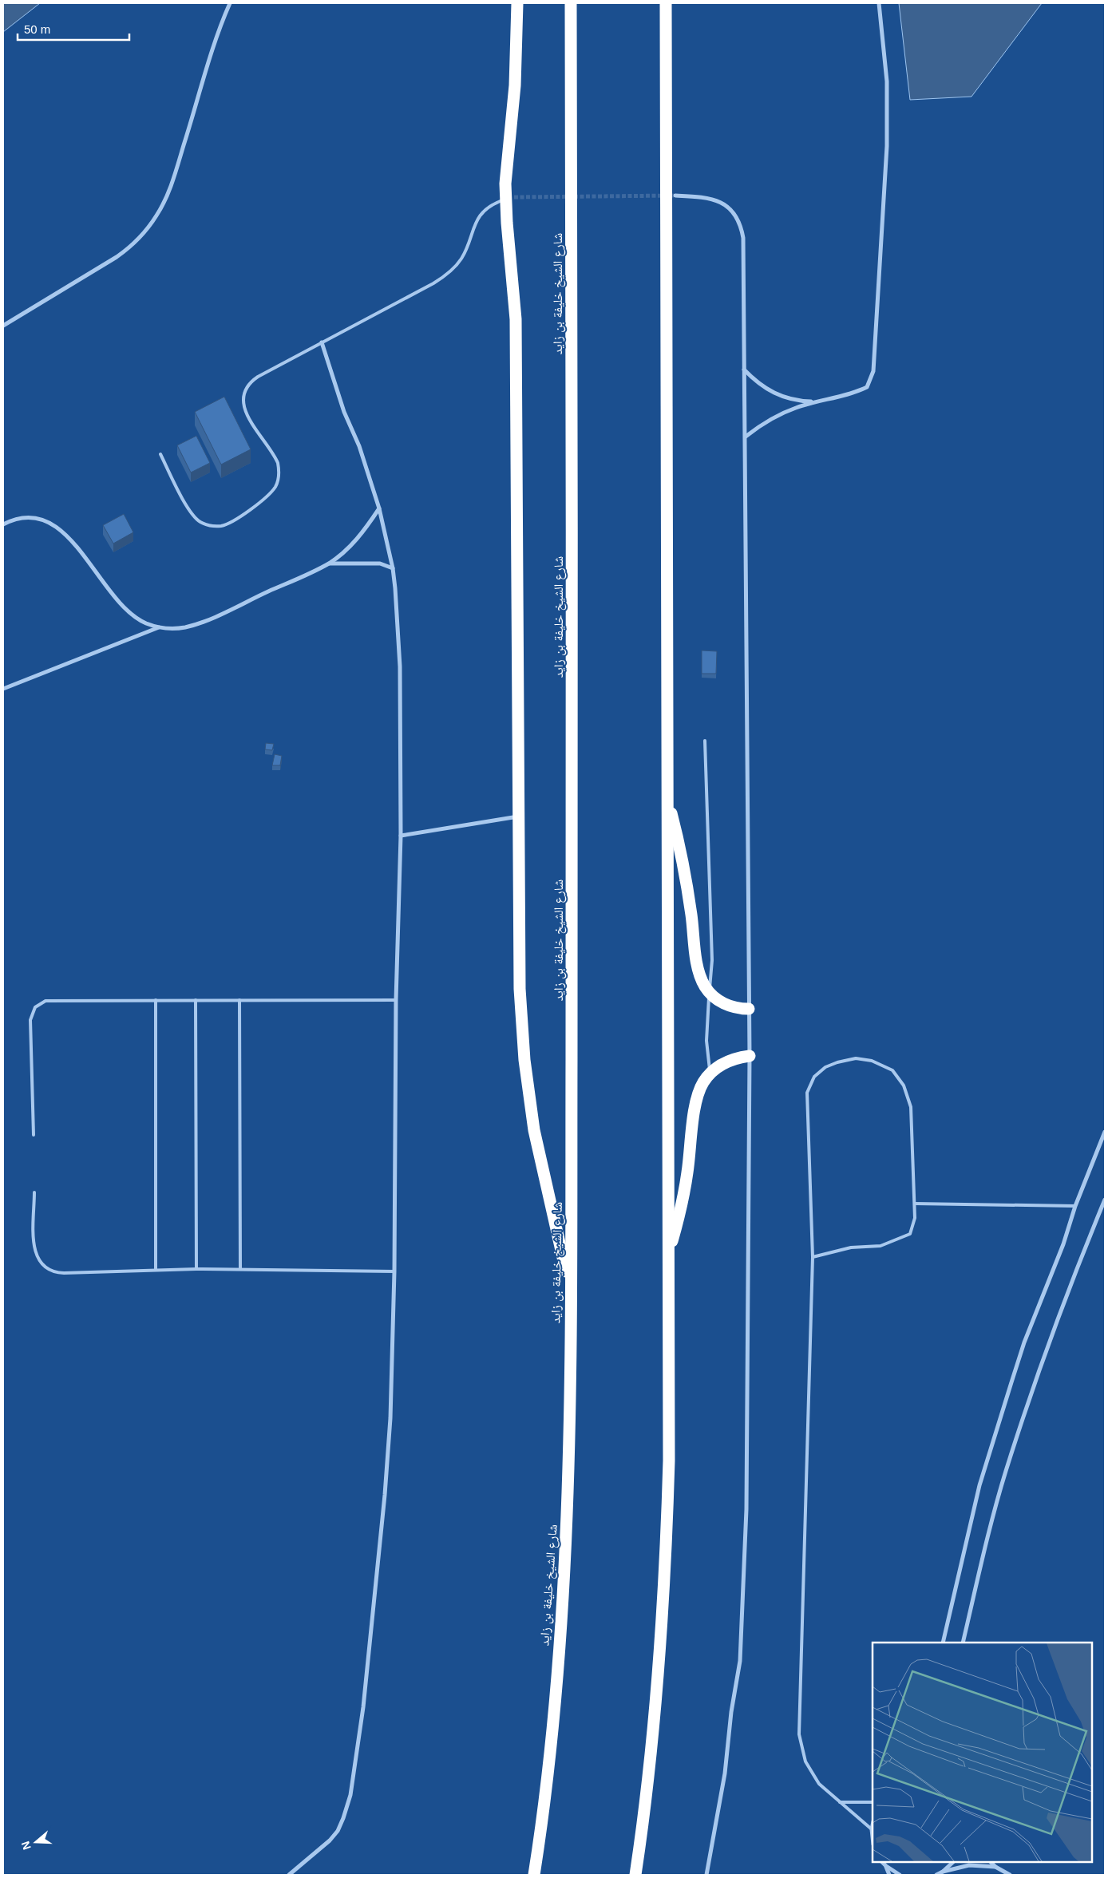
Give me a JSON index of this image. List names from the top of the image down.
{
  "streets": {
    "highway": ["شارع الشيخ خليفة بن زايد"]
  },
  "scale_bar": "50 m",
  "north": "left"
}
